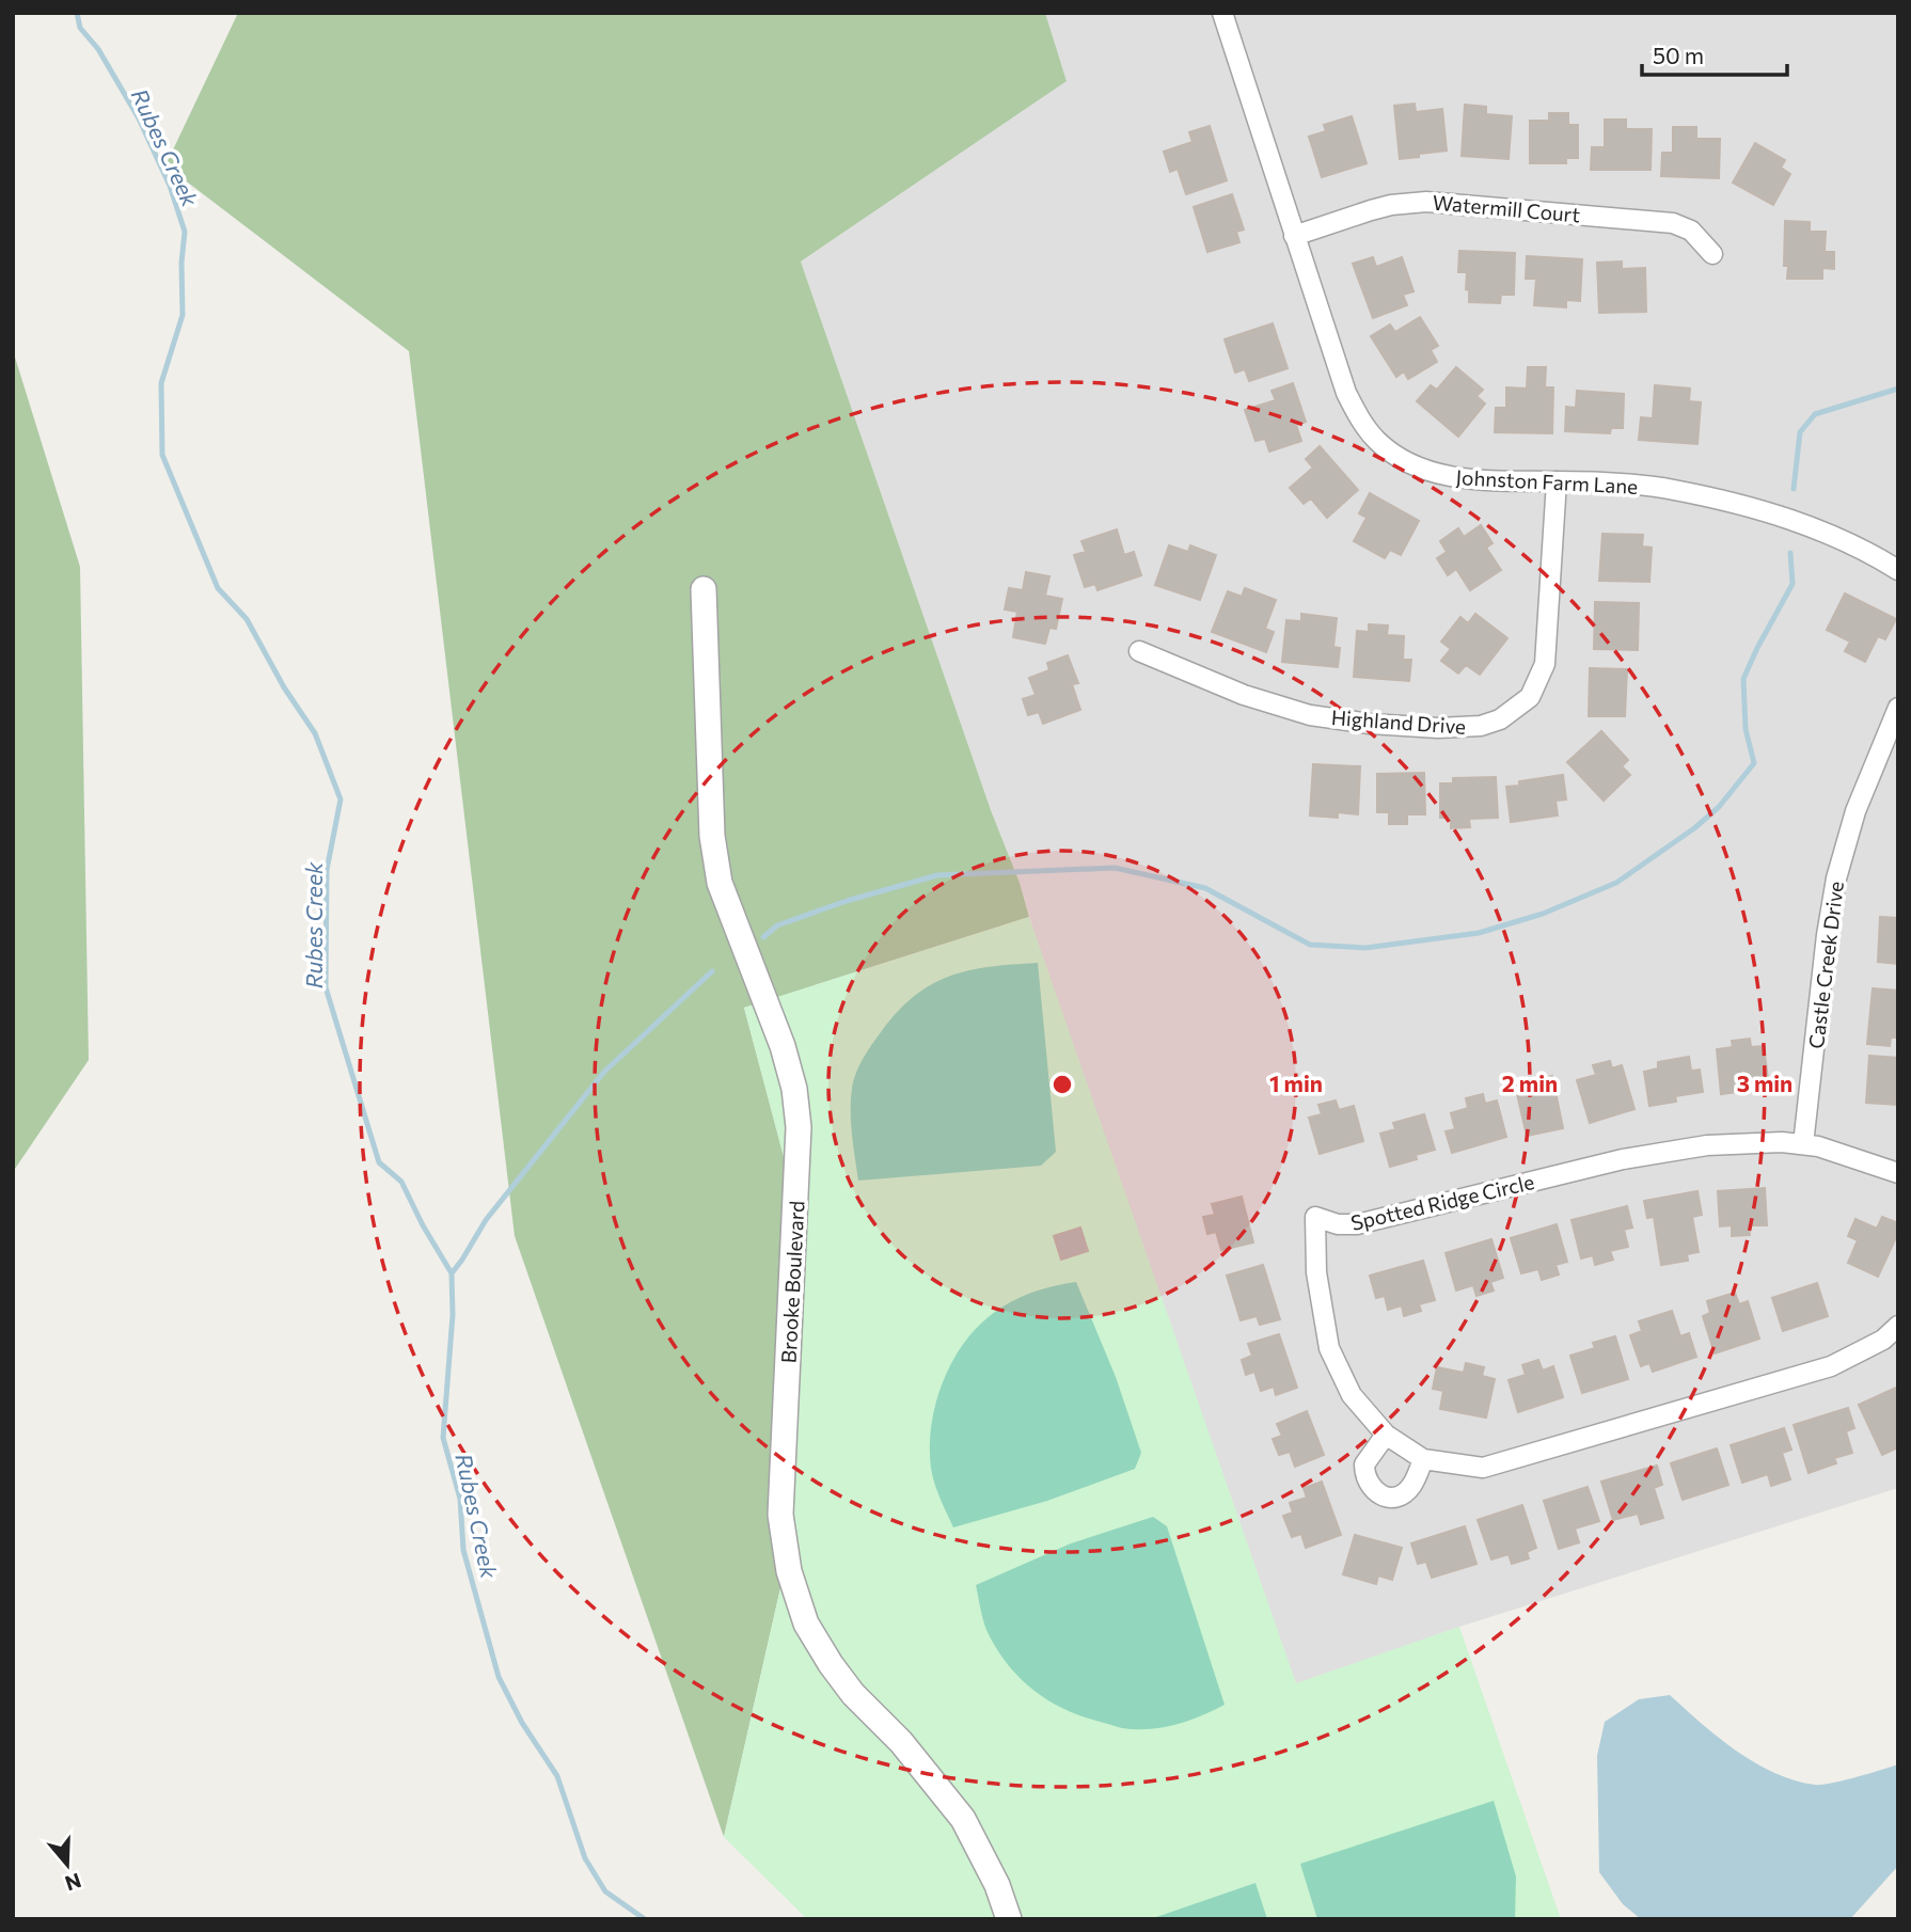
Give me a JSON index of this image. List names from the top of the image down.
{
  "streets": {
    "street": [
      "Watermill Court",
      "Johnston Farm Lane",
      "Highland Drive",
      "Castle Creek Drive",
      "Spotted Ridge Circle",
      "Brooke Boulevard"
    ]
  },
  "crossings": [
    ["Watermill Court", "Johnston Farm Lane"],
    ["Johnston Farm Lane", "Highland Drive"],
    ["Castle Creek Drive", "Spotted Ridge Circle"]
  ],
  "water": ["Rubes Creek"],
  "scale_bar": "50 m",
  "north": "bottom",
  "rings": ["1 min", "2 min", "3 min"]
}
